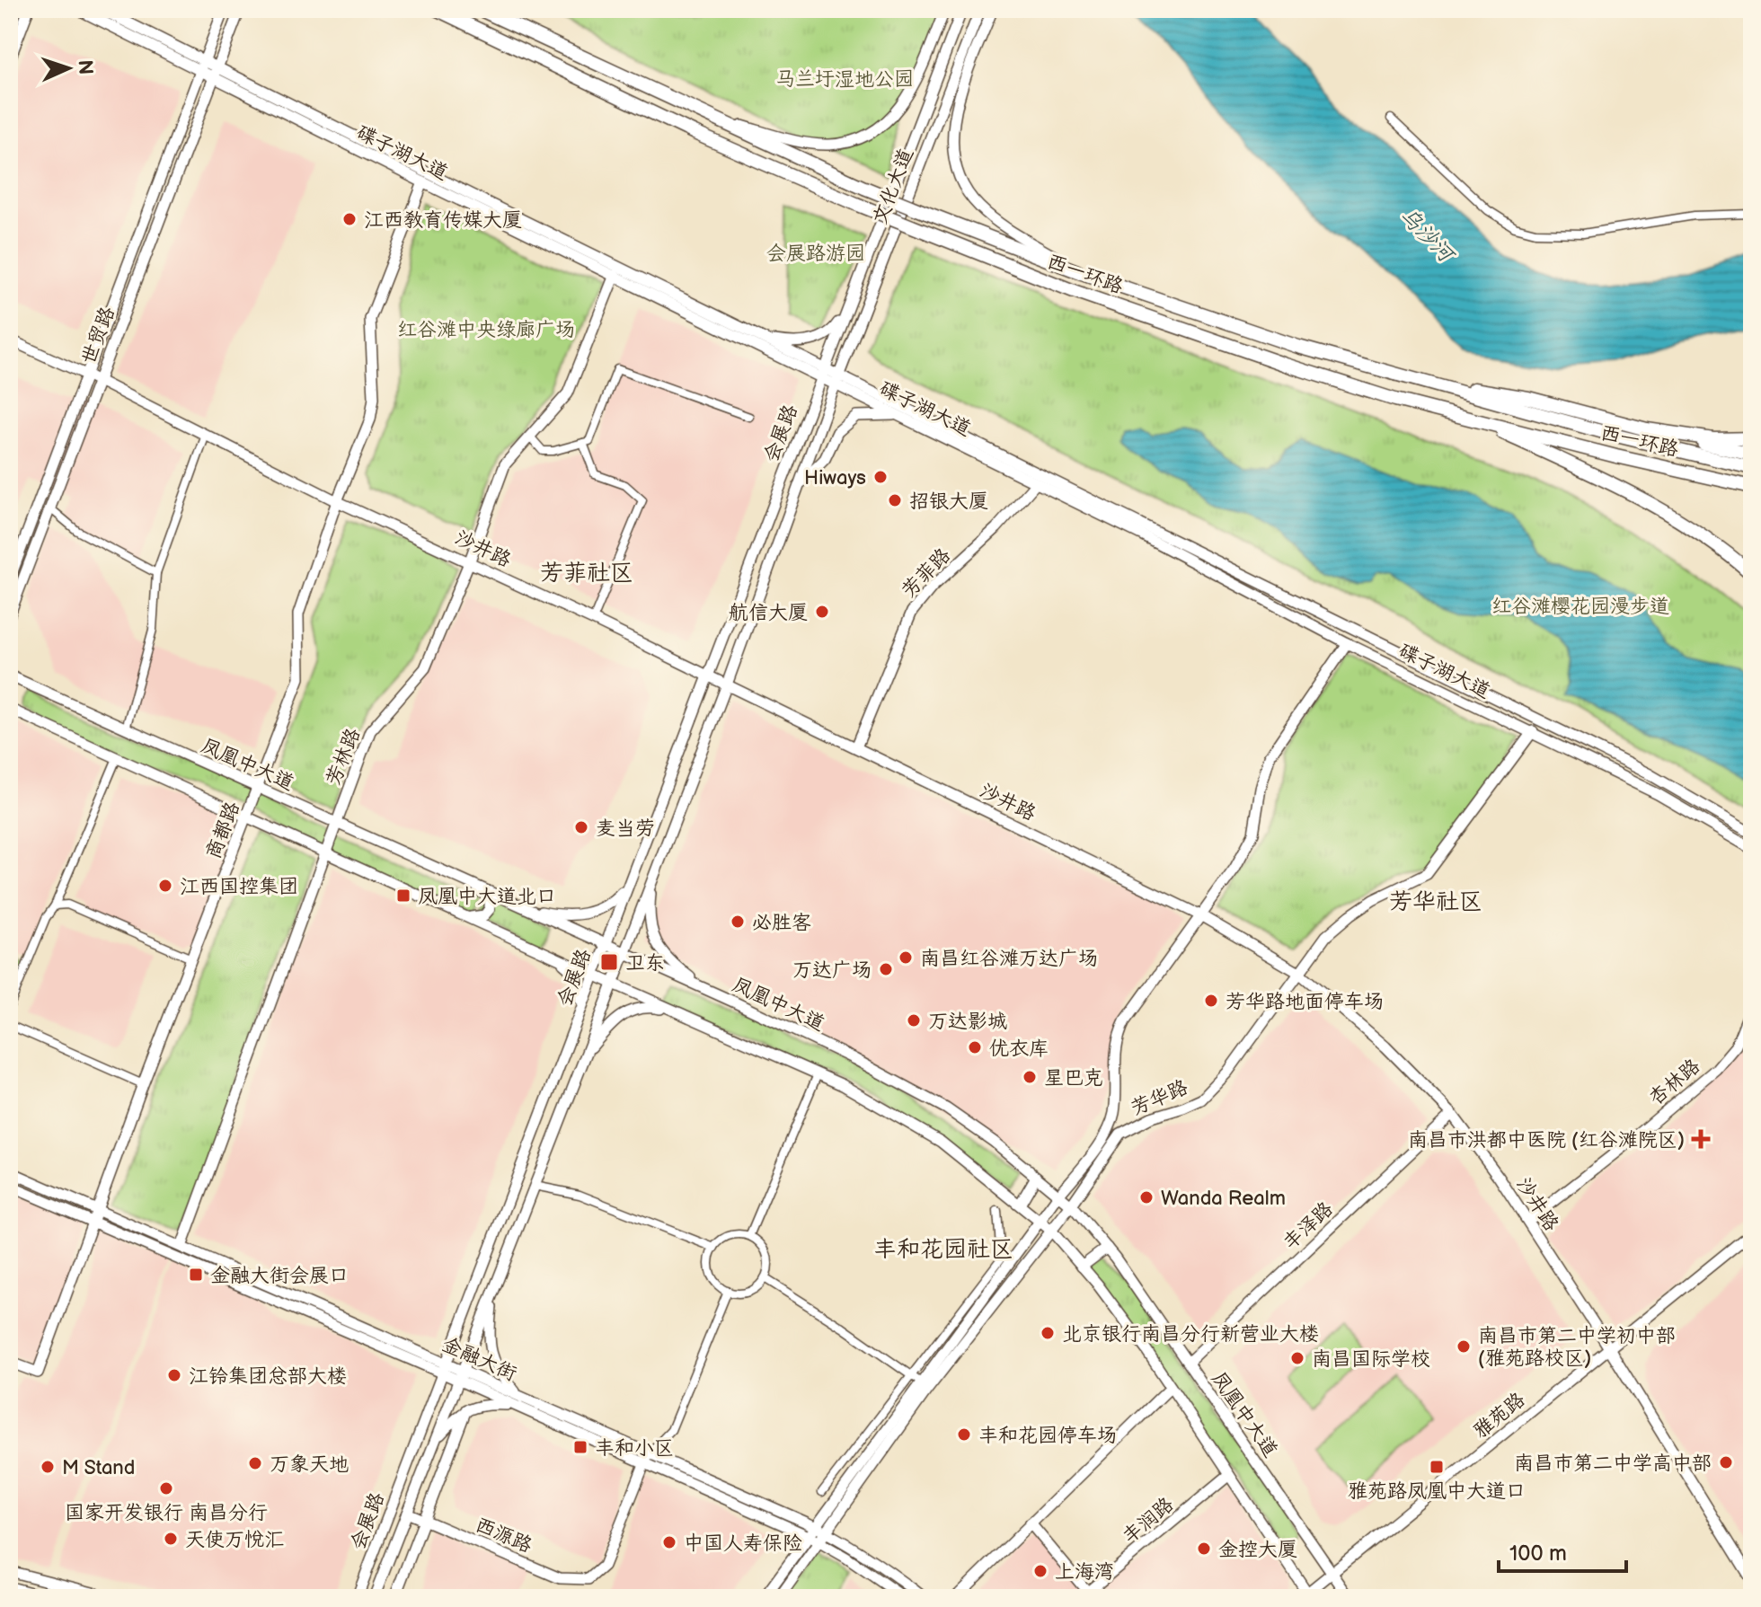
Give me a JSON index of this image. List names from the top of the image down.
{
  "streets": {
    "highway": ["西一环路"],
    "main road": [
      "碟子湖大道",
      "文化大道",
      "世贸路",
      "会展路",
      "沙井路",
      "芳菲路",
      "芳林路",
      "凤凰中大道",
      "商都路",
      "杏林路",
      "芳华路",
      "丰泽路",
      "金融大街",
      "雅苑路",
      "丰润路",
      "西源路"
    ]
  },
  "crossings": [
    ["碟子湖大道", "文化大道"],
    ["碟子湖大道", "世贸路"],
    ["碟子湖大道", "会展路"],
    ["碟子湖大道", "芳菲路"],
    ["碟子湖大道", "芳林路"],
    ["碟子湖大道", "商都路"],
    ["碟子湖大道", "芳华路"],
    ["文化大道", "会展路"],
    ["世贸路", "沙井路"],
    ["会展路", "沙井路"],
    ["会展路", "凤凰中大道"],
    ["会展路", "金融大街"],
    ["会展路", "西源路"],
    ["沙井路", "芳菲路"],
    ["沙井路", "芳林路"],
    ["沙井路", "商都路"],
    ["沙井路", "杏林路"],
    ["沙井路", "芳华路"],
    ["沙井路", "丰泽路"],
    ["沙井路", "雅苑路"],
    ["芳林路", "凤凰中大道"],
    ["芳林路", "金融大街"],
    ["凤凰中大道", "商都路"],
    ["凤凰中大道", "芳华路"],
    ["凤凰中大道", "丰泽路"],
    ["凤凰中大道", "雅苑路"],
    ["商都路", "金融大街"],
    ["芳华路", "金融大街"],
    ["金融大街", "西源路"]
  ],
  "districts": ["芳菲社区", "芳华社区", "丰和花园社区"],
  "water": ["乌沙河"],
  "parks": [
    "马兰圩湿地公园",
    "会展路游园",
    "红谷滩中央绿廊广场",
    "红谷滩樱花园漫步道"
  ],
  "places": {
    "other": [
      "江西教育传媒大厦",
      "Hiways",
      "招银大厦",
      "航信大厦",
      "麦当劳",
      "江西国控集团",
      "必胜客",
      "南昌红谷滩万达广场",
      "万达广场",
      "芳华路地面停车场",
      "万达影城",
      "优衣库",
      "星巴克",
      "Wanda Realm",
      "北京银行南昌分行新营业大楼",
      "南昌市第二中学初中部 (雅苑路校区)",
      "南昌国际学校",
      "江铃集团总部大楼",
      "丰和花园停车场",
      "南昌市第二中学高中部",
      "万象天地",
      "M Stand",
      "国家开发银行 南昌分行",
      "天使万悦汇",
      "中国人寿保险",
      "金控大厦",
      "上海湾"
    ],
    "transit": [
      "凤凰中大道北口",
      "卫东",
      "金融大街会展口",
      "丰和小区",
      "雅苑路凤凰中大道口"
    ],
    "health": ["南昌市洪都中医院 (红谷滩院区)"]
  },
  "scale_bar": "100 m",
  "north": "right"
}
